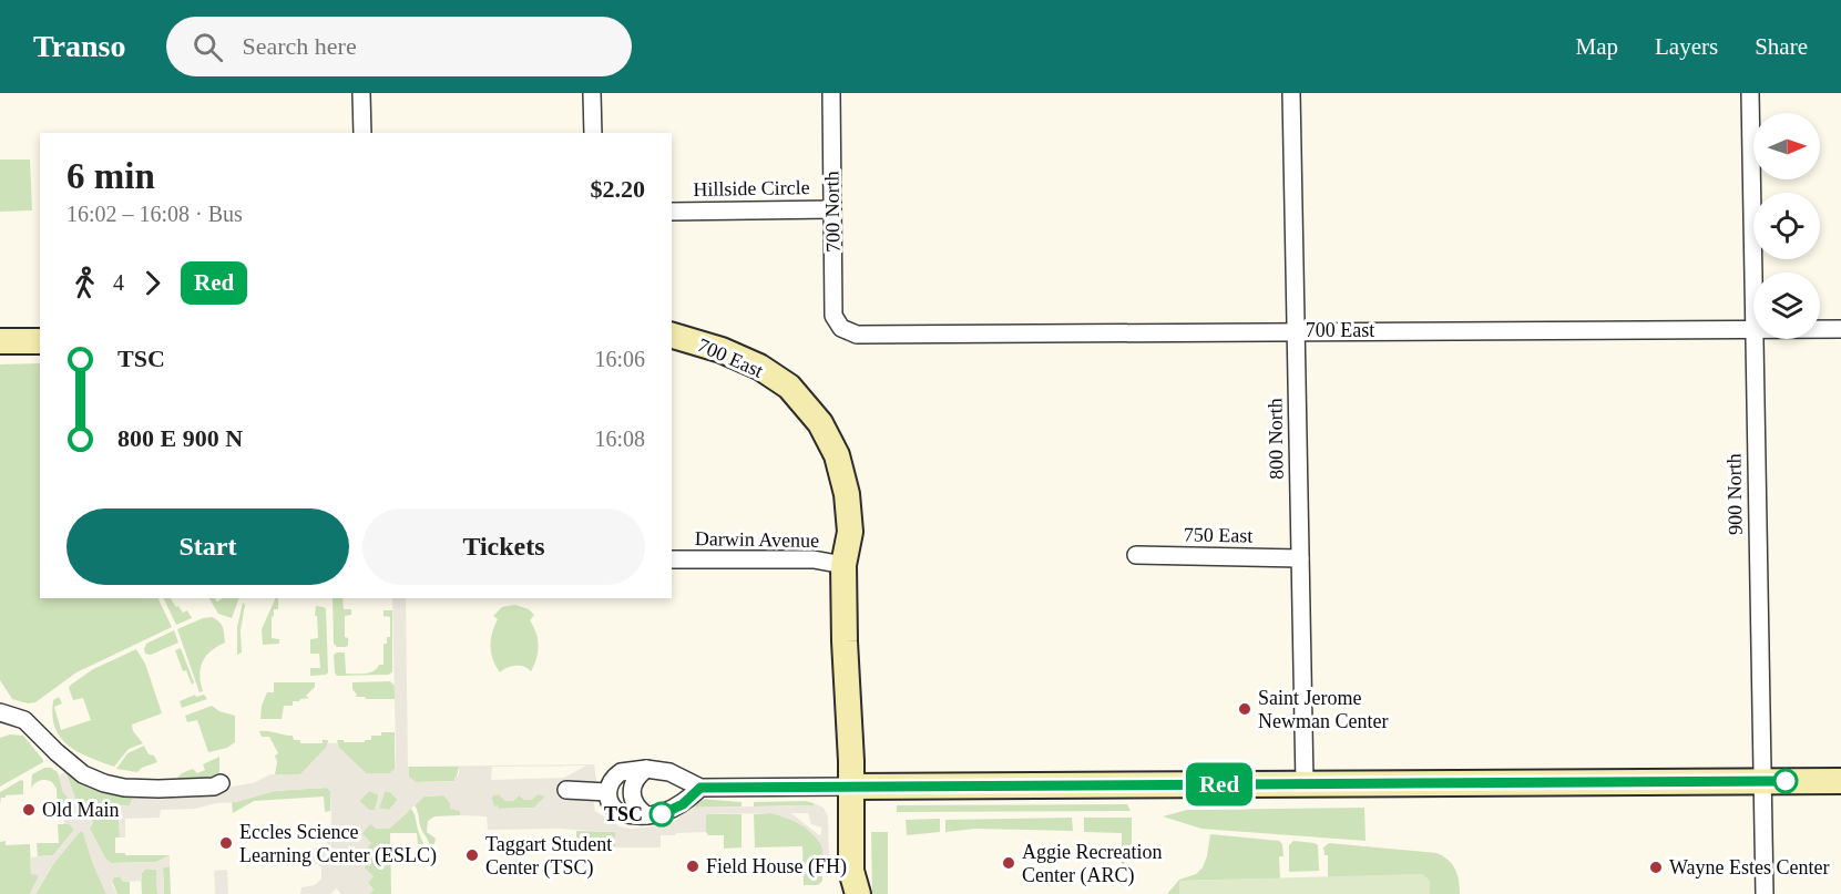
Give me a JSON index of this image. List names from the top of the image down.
{
  "streets": {
    "main road": ["700 East"],
    "street": [
      "Hillside Circle",
      "700 North",
      "800 North",
      "900 North",
      "750 East",
      "Darwin Avenue"
    ]
  },
  "crossings": [
    ["Hillside Circle", "700 North"],
    ["700 North", "700 East"],
    ["700 East", "800 North"],
    ["800 North", "750 East"]
  ],
  "places": [
    "Saint Jerome Newman Center",
    "Old Main",
    "TSC",
    "Eccles Science Learning Center (ESLC)",
    "Taggart Student Center (TSC)",
    "Aggie Recreation Center (ARC)",
    "Field House (FH)",
    "Wayne Estes Center"
  ],
  "lines": ["bus line Red"],
  "north": "right",
  "page": {
    "header": "Transo",
    "search": "Search here",
    "nav": ["Map", "Layers", "Share"],
    "on_map": "Red",
    "heading": ["6 min", "16:02 – 16:08 · Bus", "$2.20"],
    "legs": ["4", "Red"],
    "list": [
      {
        "name": "TSC",
        "value": "16:06"
      },
      {
        "name": "800 E 900 N",
        "value": "16:08"
      }
    ],
    "buttons": ["Start", "Tickets"]
  }
}
